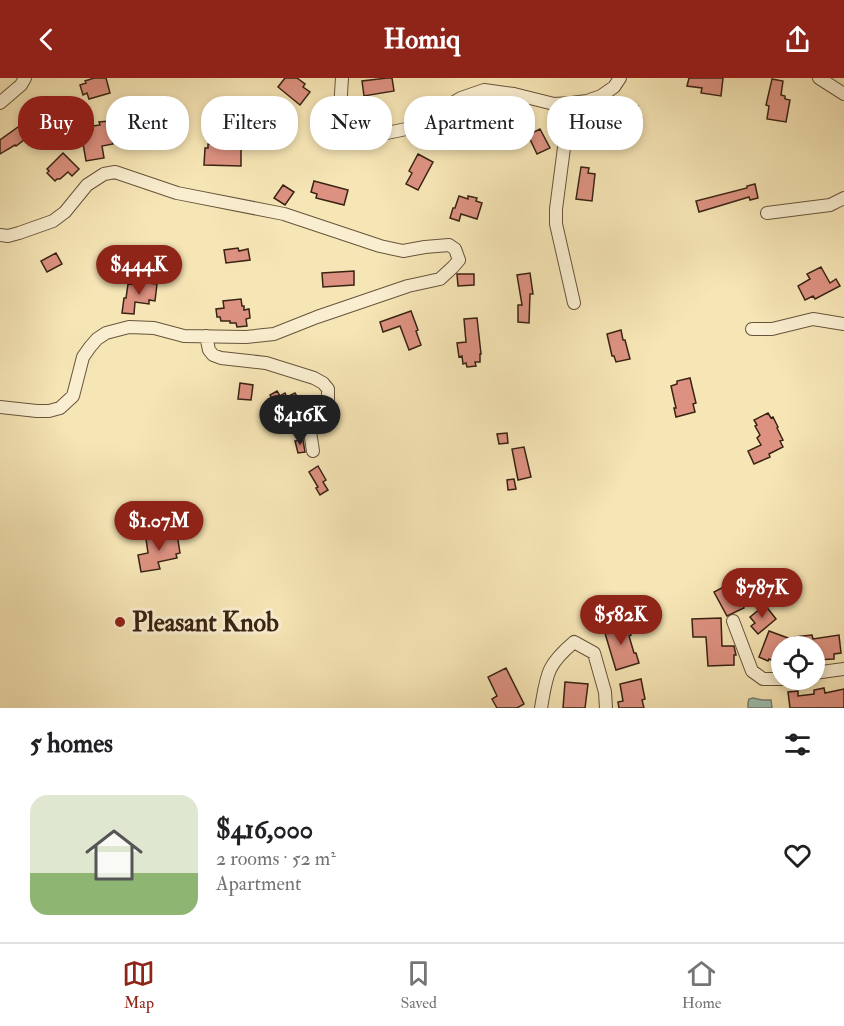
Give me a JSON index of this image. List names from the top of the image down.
{
  "places": ["Pleasant Knob"],
  "page": {
    "header": "Homiq",
    "chip": [
      "Buy",
      "Rent",
      "Filters",
      "New",
      "Apartment",
      "House"
    ],
    "price": [
      "$444K",
      "$416K",
      "$1.07M",
      "$787K",
      "$582K"
    ],
    "heading": "5 homes",
    "list": [
      {
        "name": "$416,000",
        "note": "2 rooms · 52 m² · Apartment"
      }
    ],
    "tabs": ["Map", "Saved", "Home"]
  }
}
